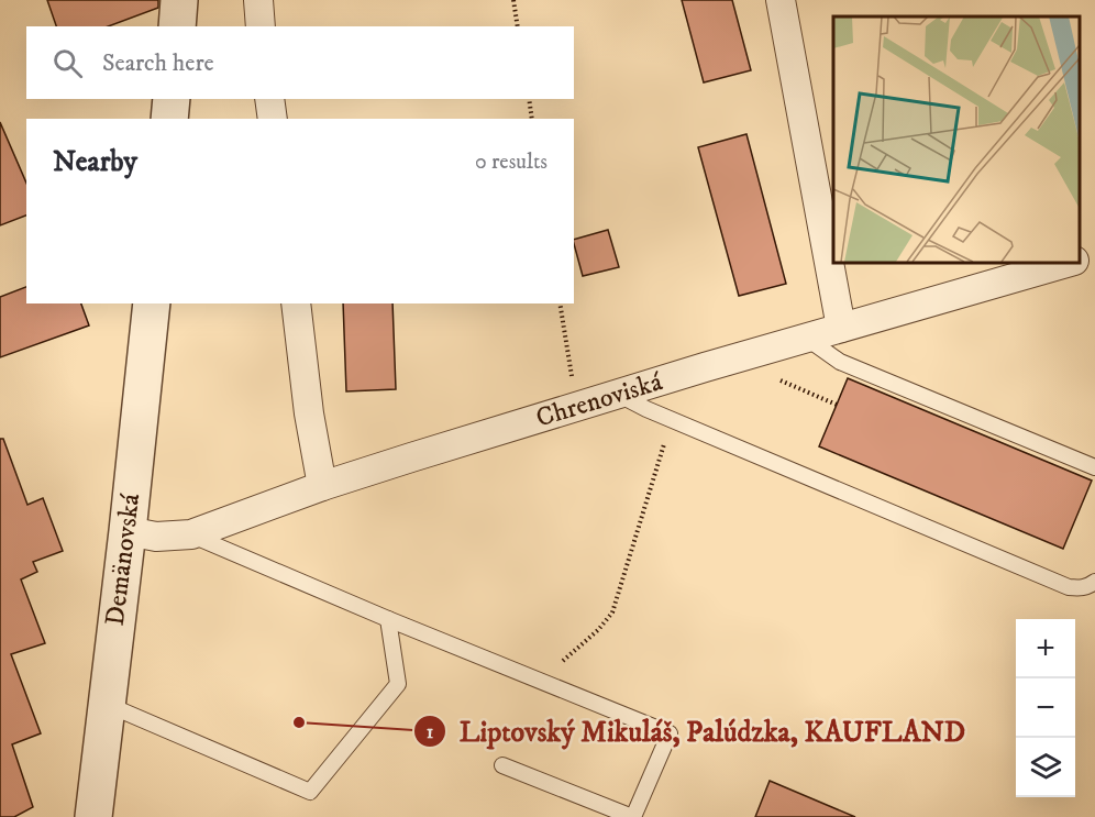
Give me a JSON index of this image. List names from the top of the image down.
{
  "streets": {
    "street": ["Chrenoviská", "Demänovská"]
  },
  "crossings": [
    ["Chrenoviská", "Demänovská"]
  ],
  "places": ["Liptovský Mikuláš, Palúdzka, KAUFLAND"],
  "page": {
    "search": "Search here",
    "heading": ["Nearby", "0 results"],
    "map_buttons": ["+", "−"]
  }
}
